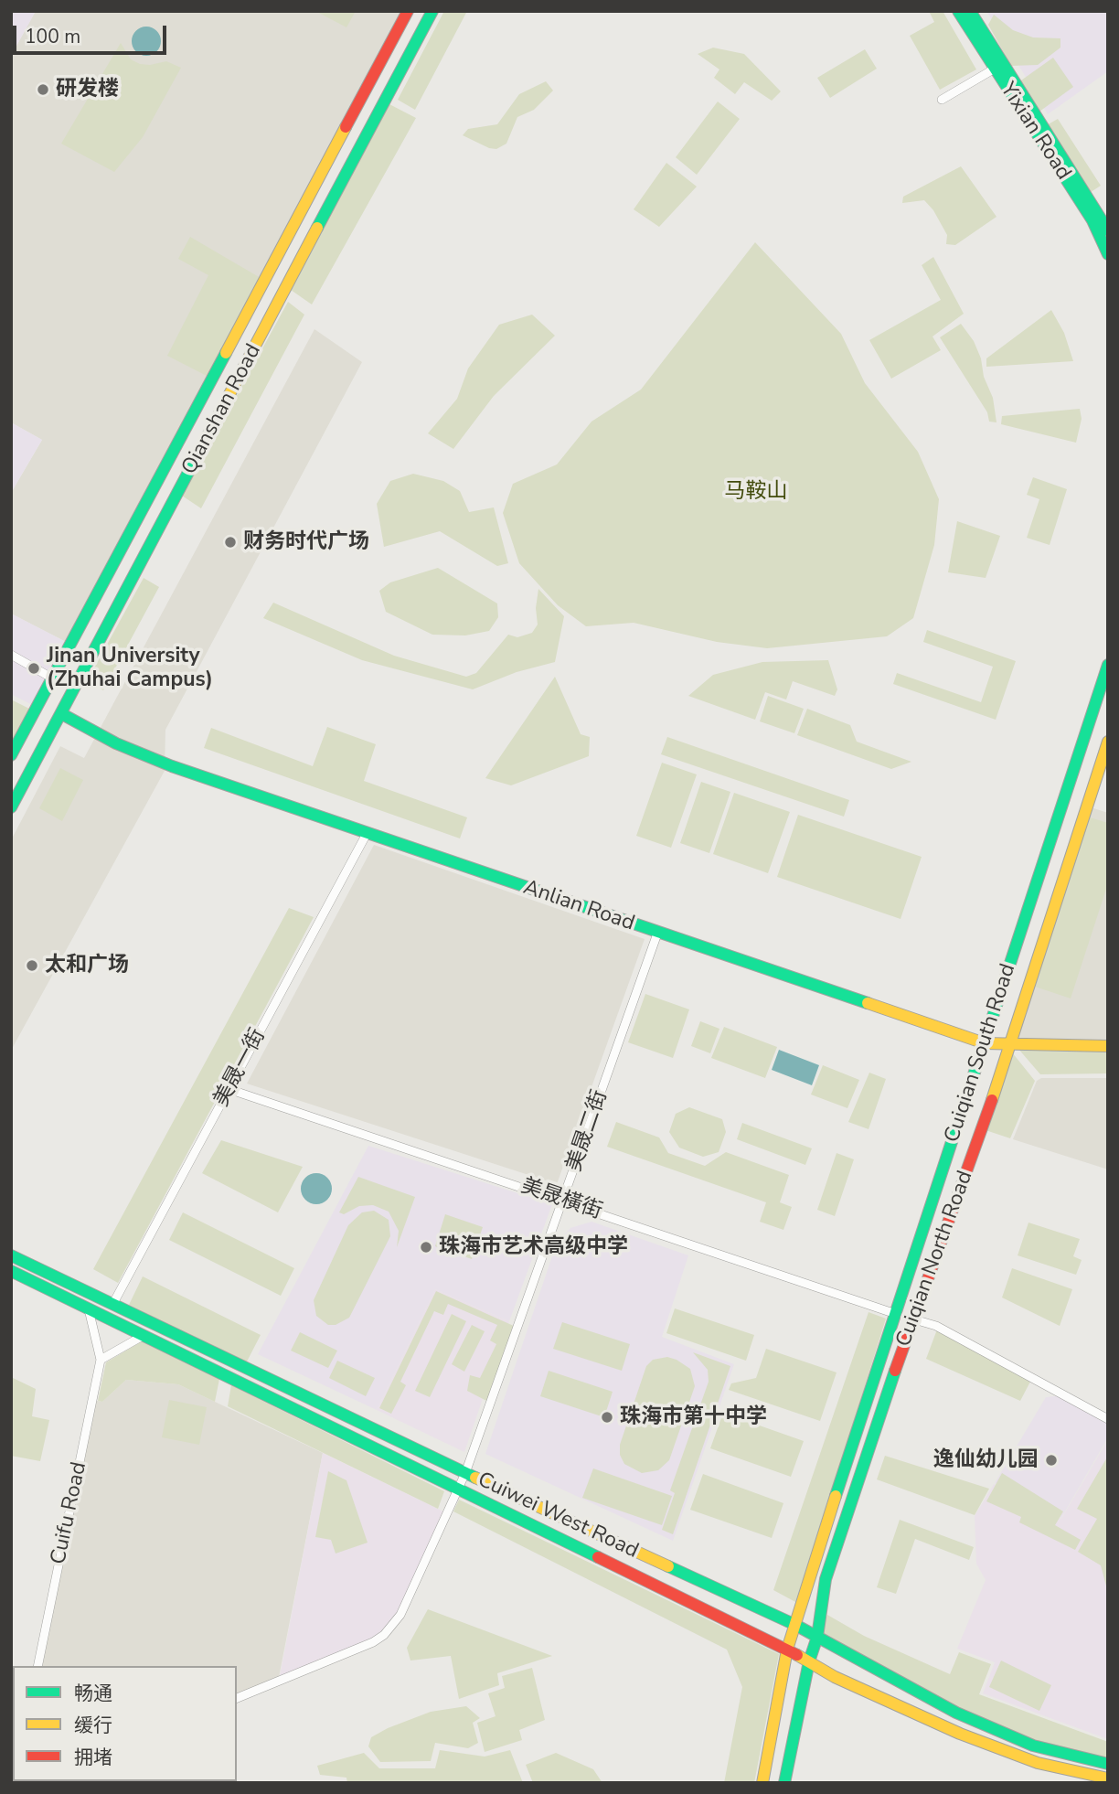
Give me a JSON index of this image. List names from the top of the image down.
{
  "streets": {
    "main road": [
      "Yixian Road",
      "Qianshan Road",
      "Anlian Road",
      "Cuiqian South Road",
      "Cuiqian North Road",
      "Cuiwei West Road"
    ],
    "street": [
      "美晟一街",
      "美晟二街",
      "美晟橫街",
      "Cuifu Road"
    ]
  },
  "crossings": [
    ["Qianshan Road", "Anlian Road"],
    ["Anlian Road", "Cuiqian South Road"],
    ["Anlian Road", "美晟一街"],
    ["Anlian Road", "美晟二街"],
    ["Anlian Road", "Cuiqian North Road"],
    ["Cuiqian South Road", "美晟橫街"],
    ["Cuiqian South Road", "Cuiwei West Road"],
    ["美晟一街", "美晟橫街"],
    ["美晟一街", "Cuiwei West Road"],
    ["美晟二街", "美晟橫街"],
    ["美晟二街", "Cuiwei West Road"],
    ["Cuiqian North Road", "Cuiwei West Road"]
  ],
  "parks": ["马鞍山"],
  "places": [
    "研发楼",
    "财务时代广场",
    "Jinan University (Zhuhai Campus)",
    "太和广场",
    "珠海市艺术高级中学",
    "珠海市第十中学",
    "逸仙幼儿园"
  ],
  "legend": ["畅通", "缓行", "拥堵"],
  "scale_bar": "100 m"
}
